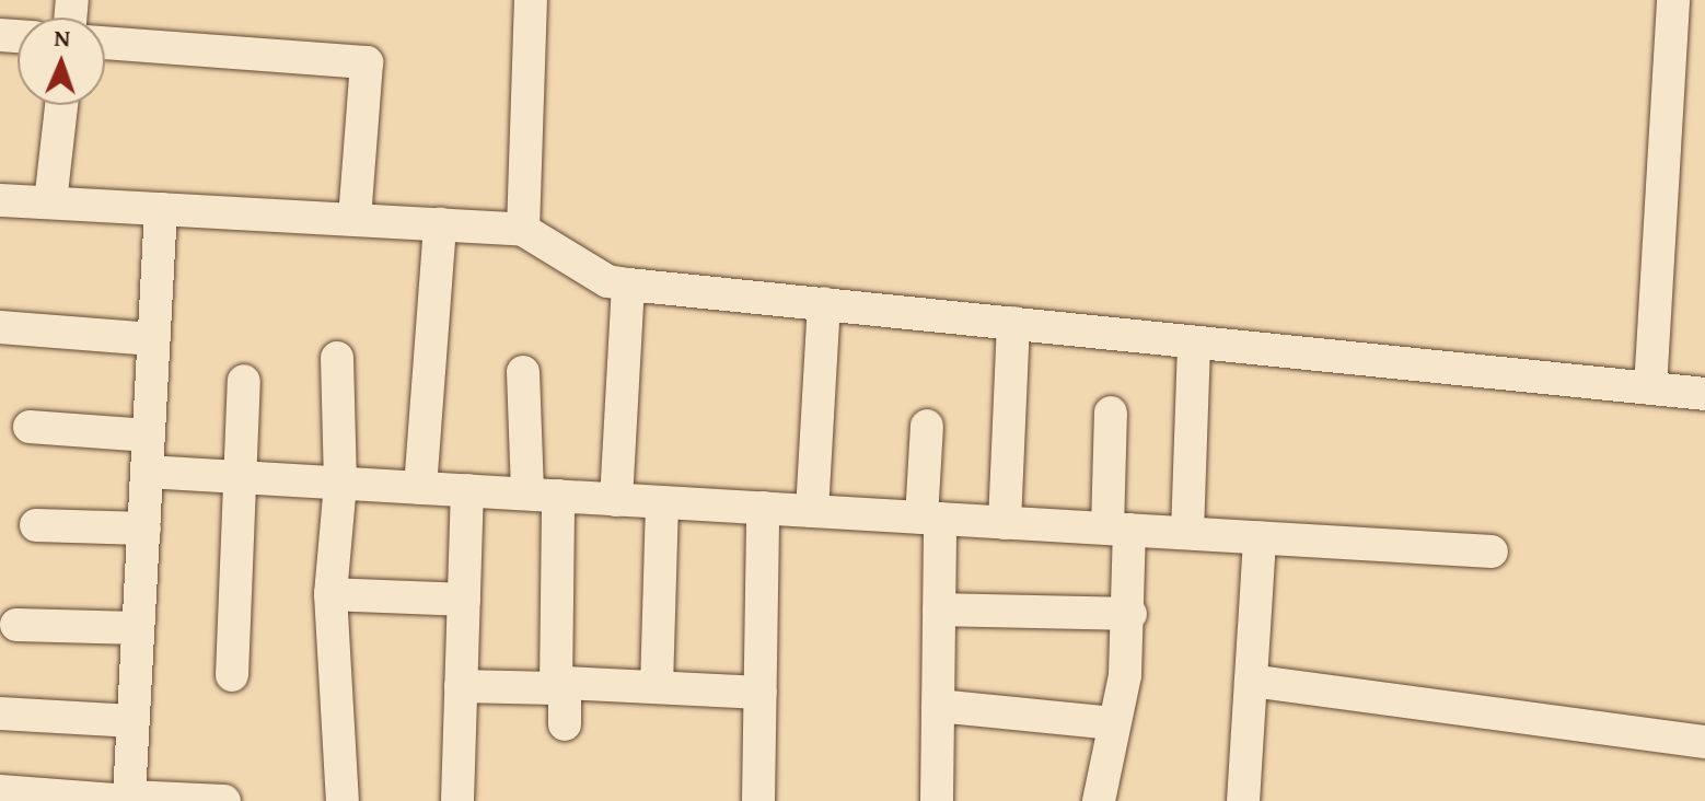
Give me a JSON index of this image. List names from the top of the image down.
{
  "north": "top"
}
